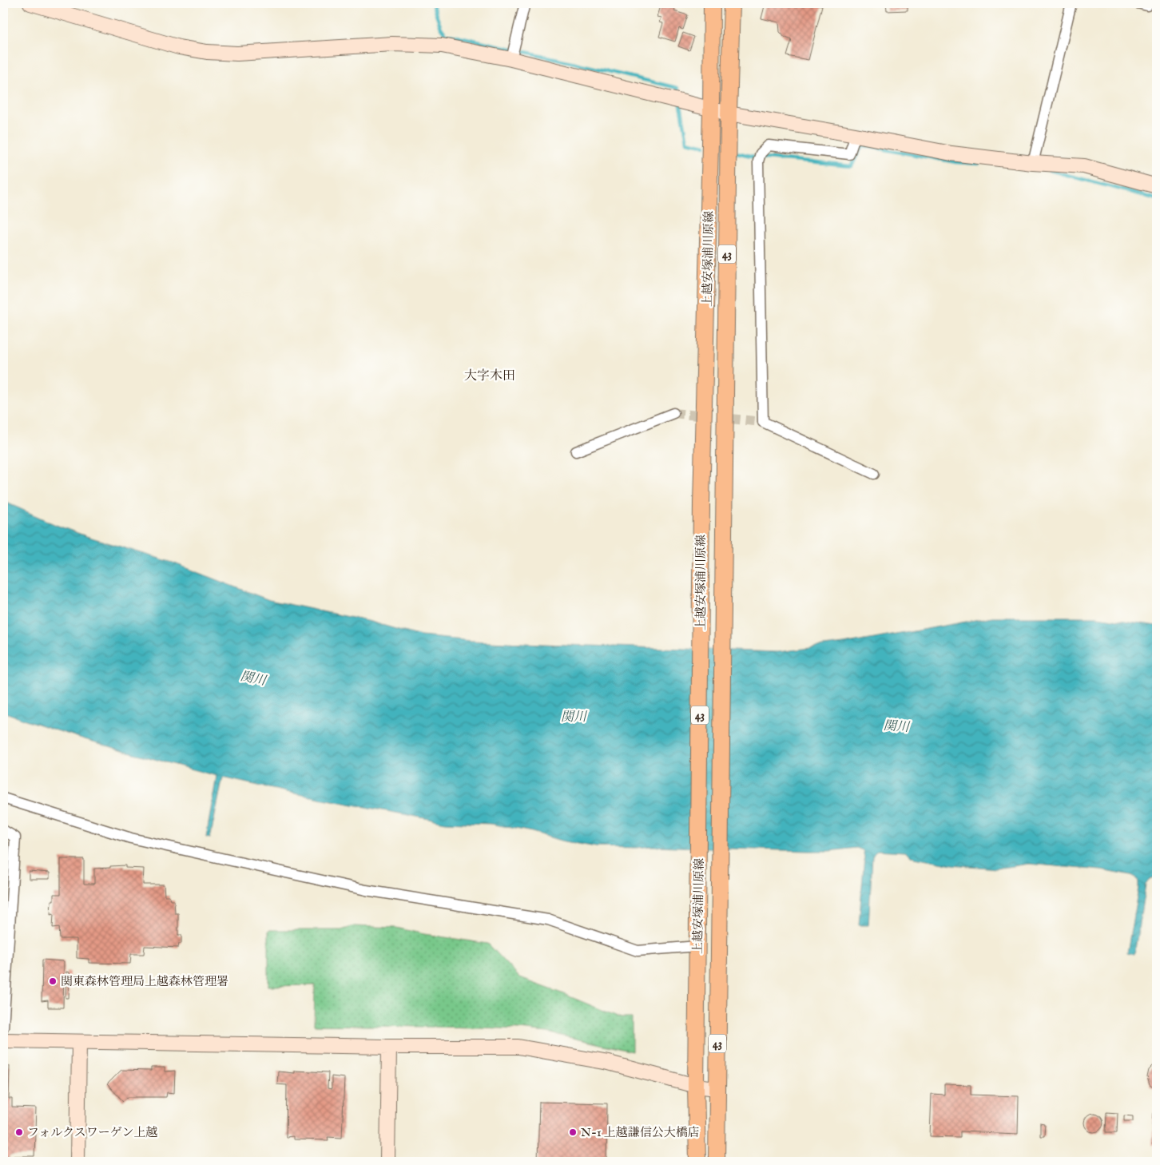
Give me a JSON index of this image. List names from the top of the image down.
{
  "streets": {
    "main road": ["43", "上越安塚浦川原線"]
  },
  "districts": ["大字木田"],
  "water": ["関川"],
  "places": ["関東森林管理局上越森林管理署", "フォルクスワーゲン上越", "N-1 上越謙信公大橋店"]
}
